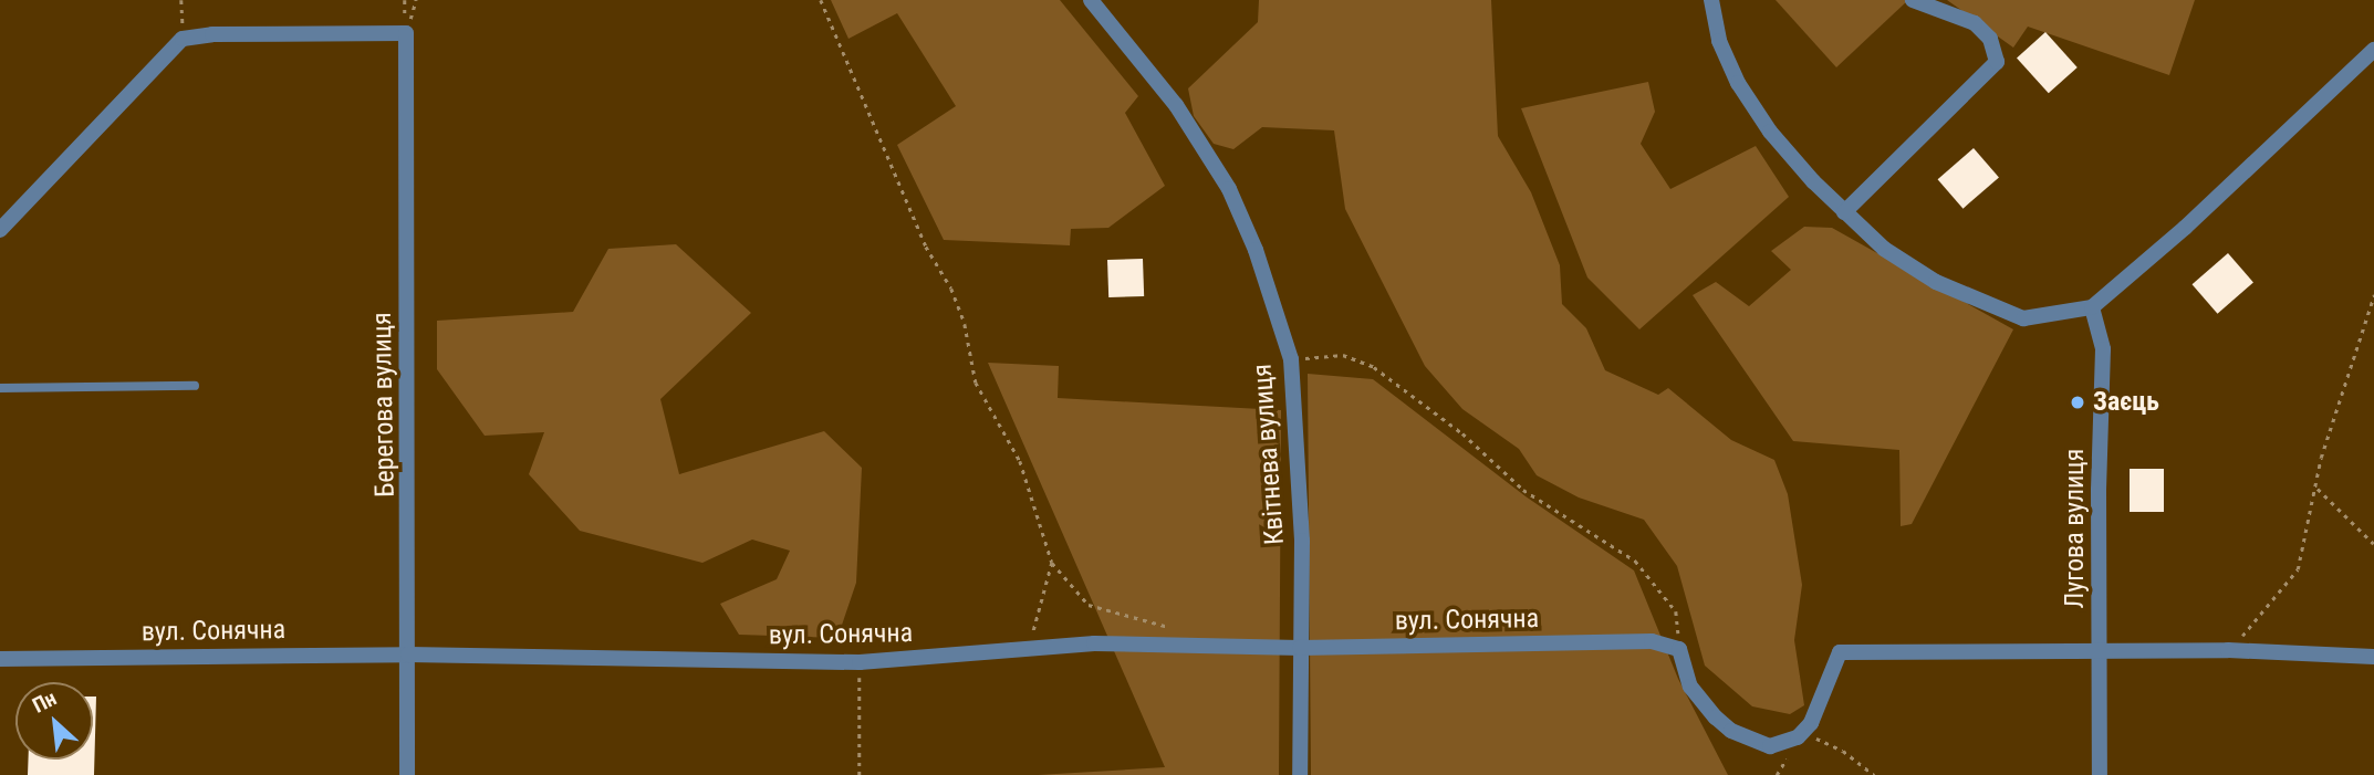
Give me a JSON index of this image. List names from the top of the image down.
{
  "streets": {
    "street": [
      "Берегова вулиця",
      "Квітнева вулиця",
      "Лугова вулиця",
      "вул. Сонячна"
    ]
  },
  "crossings": [
    ["Берегова вулиця", "вул. Сонячна"],
    ["Квітнева вулиця", "вул. Сонячна"]
  ],
  "places": ["Заєць"],
  "north": "top left"
}
